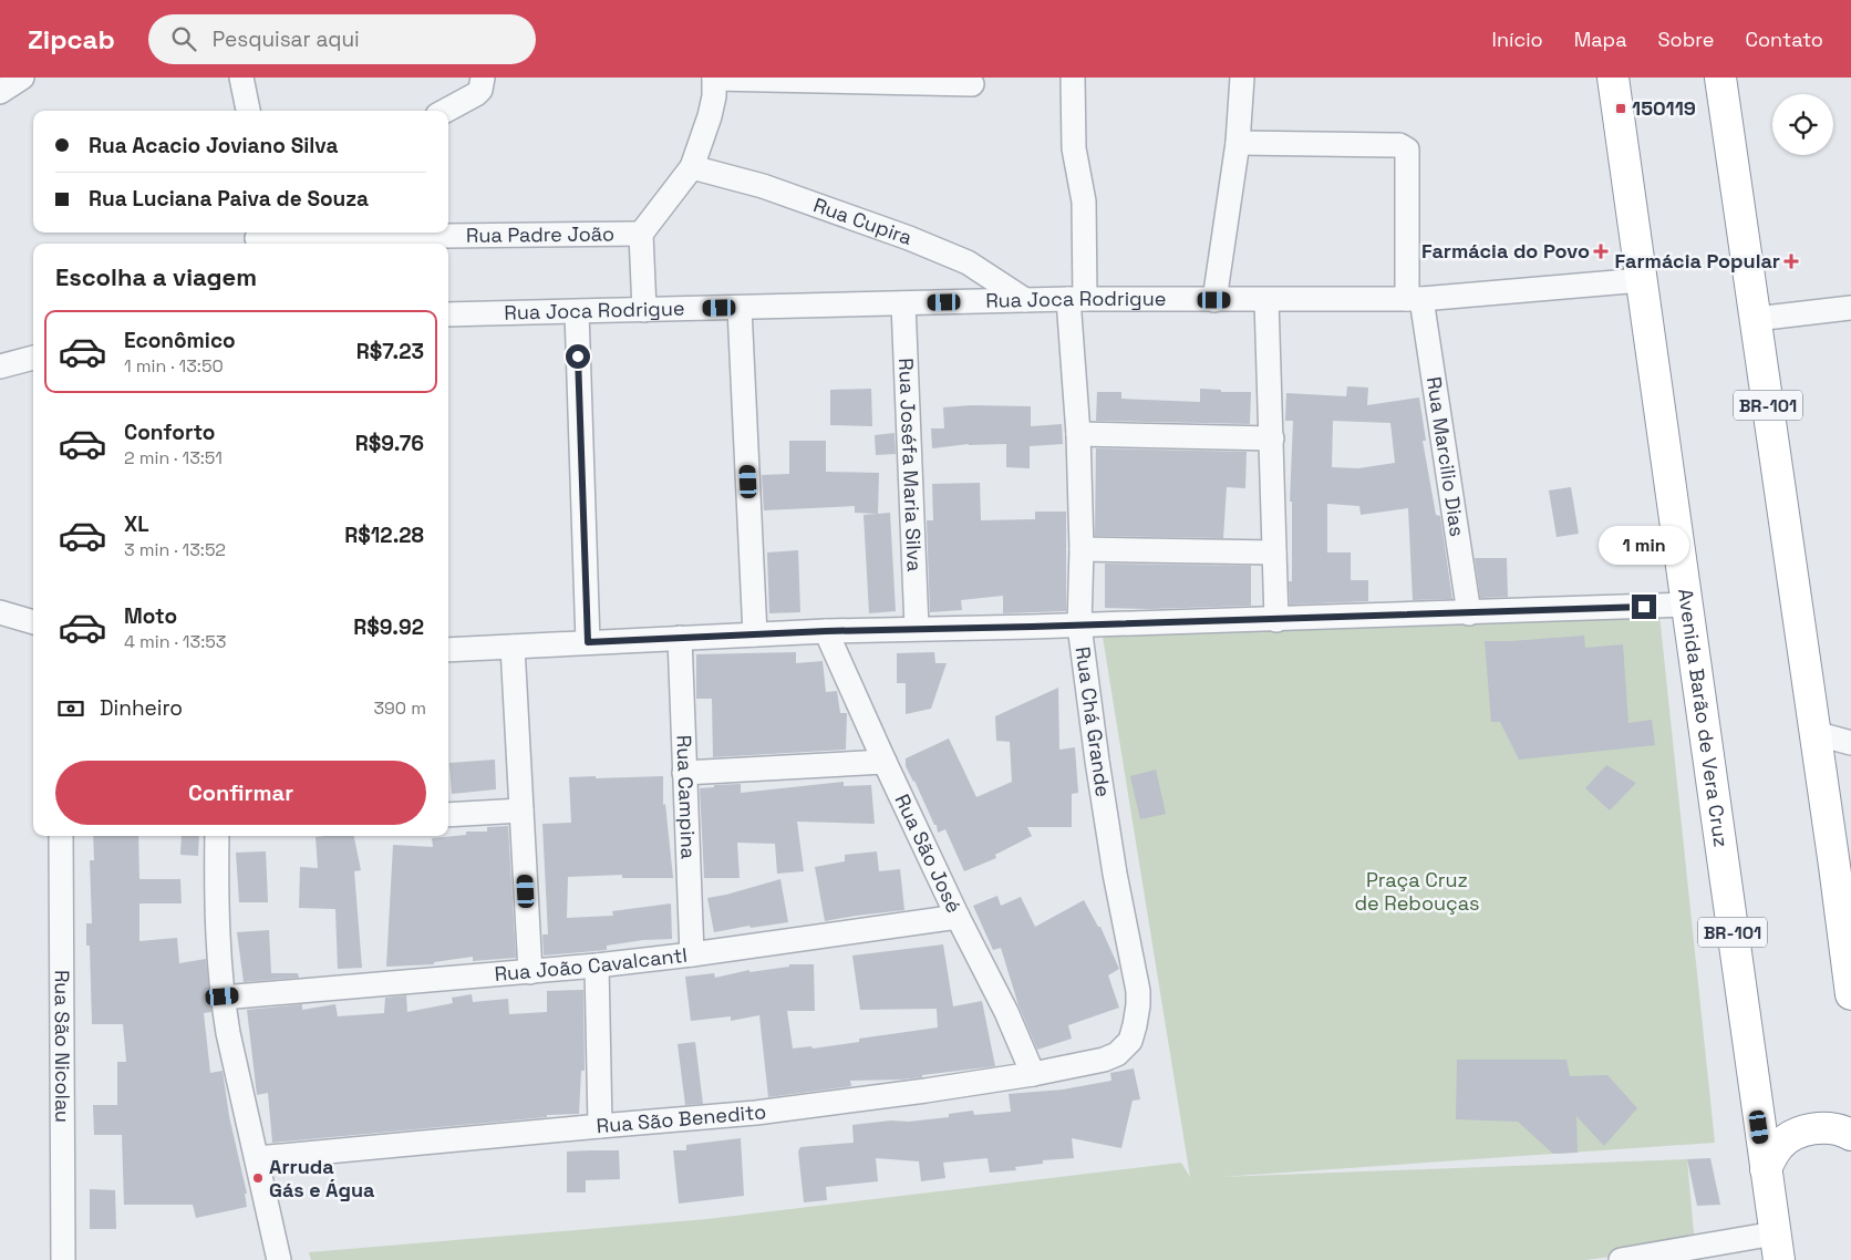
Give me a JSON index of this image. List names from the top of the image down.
{
  "streets": {
    "highway": ["BR-101", "Avenida Barão de Vera Cruz"],
    "street": [
      "Rua Cupira",
      "Rua Padre João",
      "Rua Joca Rodrigue",
      "Rua Marcilio Dias",
      "Rua Joséfa Maria Silva",
      "Rua Chá Grande",
      "Rua Campina",
      "Rua São José",
      "Rua João CavalcantI",
      "Rua São Nicolau",
      "Rua São Benedito"
    ]
  },
  "crossings": [
    ["Rua Cupira", "Rua Padre João"],
    ["Rua Cupira", "Rua Joca Rodrigue"],
    ["Rua Joca Rodrigue", "Rua Marcilio Dias"],
    ["Rua Joca Rodrigue", "Rua Joséfa Maria Silva"],
    ["Rua Joca Rodrigue", "Avenida Barão de Vera Cruz"],
    ["Rua Joca Rodrigue", "Rua Chá Grande"],
    ["Rua Chá Grande", "Rua São Benedito"],
    ["Rua Campina", "Rua João CavalcantI"],
    ["Rua São José", "Rua João CavalcantI"],
    ["Rua São José", "Rua São Benedito"]
  ],
  "parks": ["Praça Cruz de Rebouças"],
  "places": {
    "transit": ["150119"],
    "health": ["Farmácia do Povo", "Farmácia Popular"],
    "other": ["Arruda Gás e Água"]
  },
  "page": {
    "header": "Zipcab",
    "search": "Pesquisar aqui",
    "nav": [
      "Início",
      "Mapa",
      "Sobre",
      "Contato"
    ],
    "banner": ["Rua Acacio Joviano Silva", "Rua Luciana Paiva de Souza"],
    "heading": "Escolha a viagem",
    "list": [
      {
        "name": "Econômico",
        "note": "1 min · 13:50",
        "value": "R$7.23"
      },
      {
        "name": "Conforto",
        "note": "2 min · 13:51",
        "value": "R$9.76"
      },
      {
        "name": "XL",
        "note": "3 min · 13:52",
        "value": "R$12.28"
      },
      {
        "name": "Moto",
        "note": "4 min · 13:53",
        "value": "R$9.92"
      }
    ],
    "bubble": "1 min",
    "pay": ["Dinheiro", "390 m"],
    "buttons": "Confirmar"
  }
}
